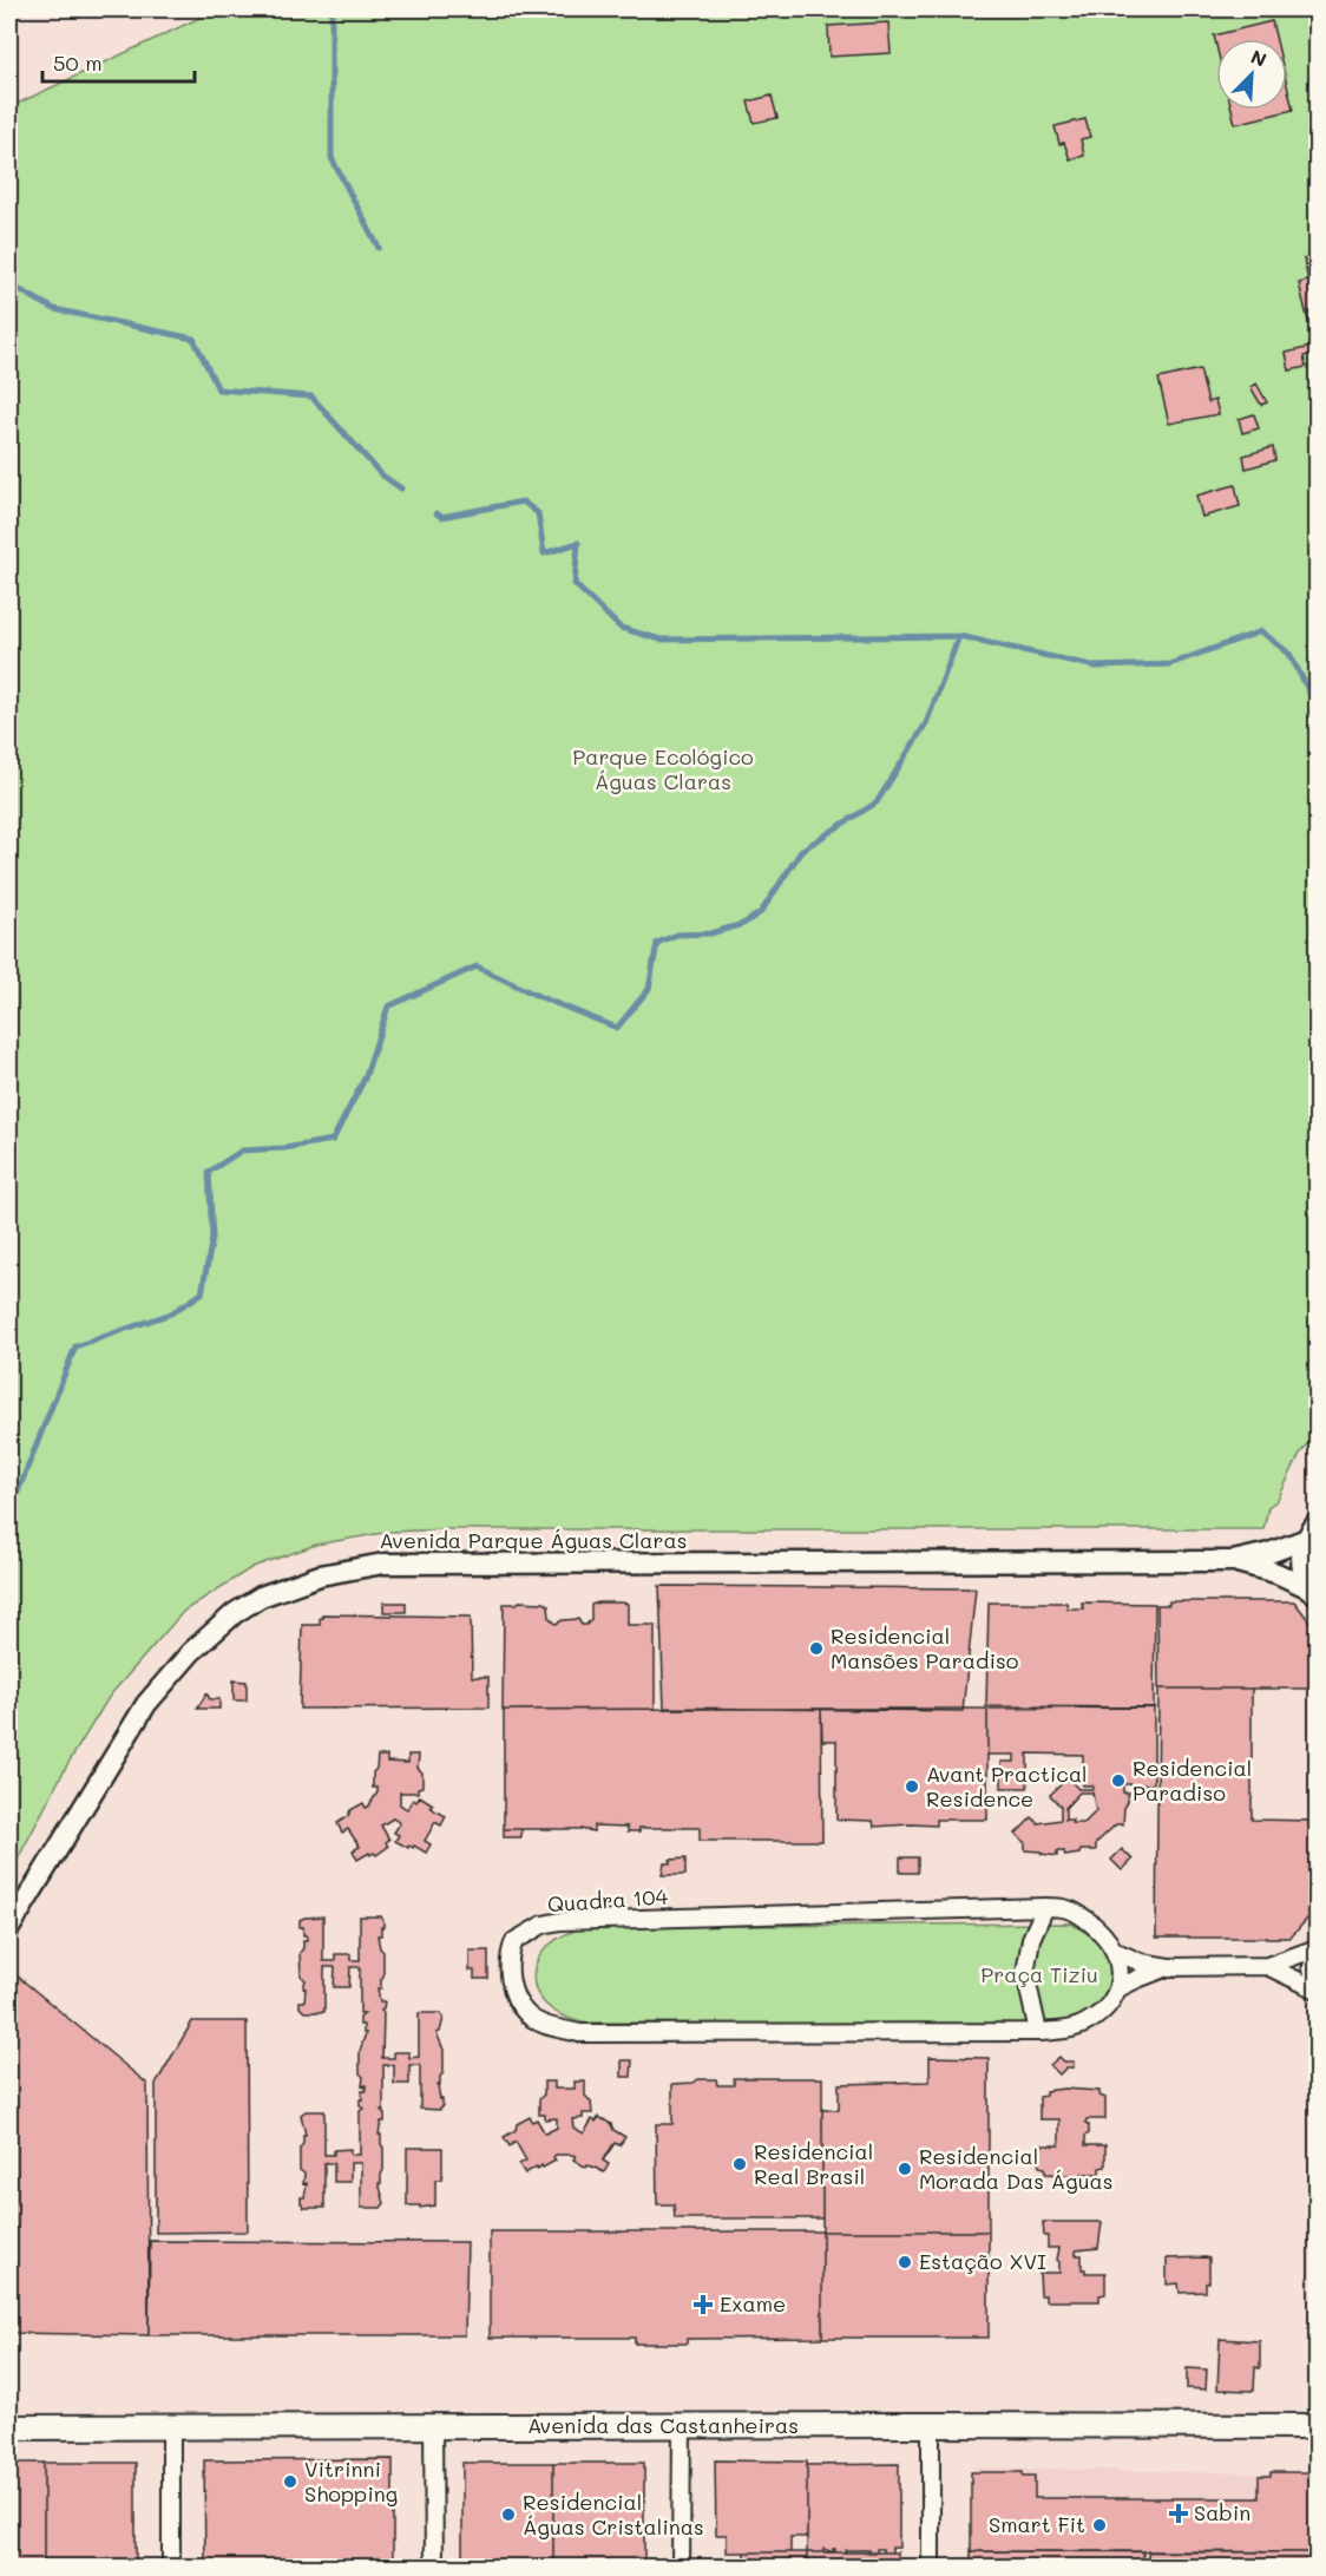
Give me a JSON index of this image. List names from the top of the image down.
{
  "streets": {
    "main road": ["Avenida das Castanheiras"],
    "street": ["Avenida Parque Águas Claras", "Quadra 104"]
  },
  "parks": ["Parque Ecológico Águas Claras", "Praça Tiziu"],
  "places": {
    "other": [
      "Residencial Mansões Paradiso",
      "Residencial Paradiso",
      "Avant Practical Residence",
      "Residencial Real Brasil",
      "Residencial Morada Das Águas",
      "Estação XVI",
      "Vitrinni Shopping",
      "Residencial Águas Cristalinas",
      "Smart Fit"
    ],
    "health": ["Exame", "Sabin"]
  },
  "scale_bar": "50 m",
  "north": "top right"
}
